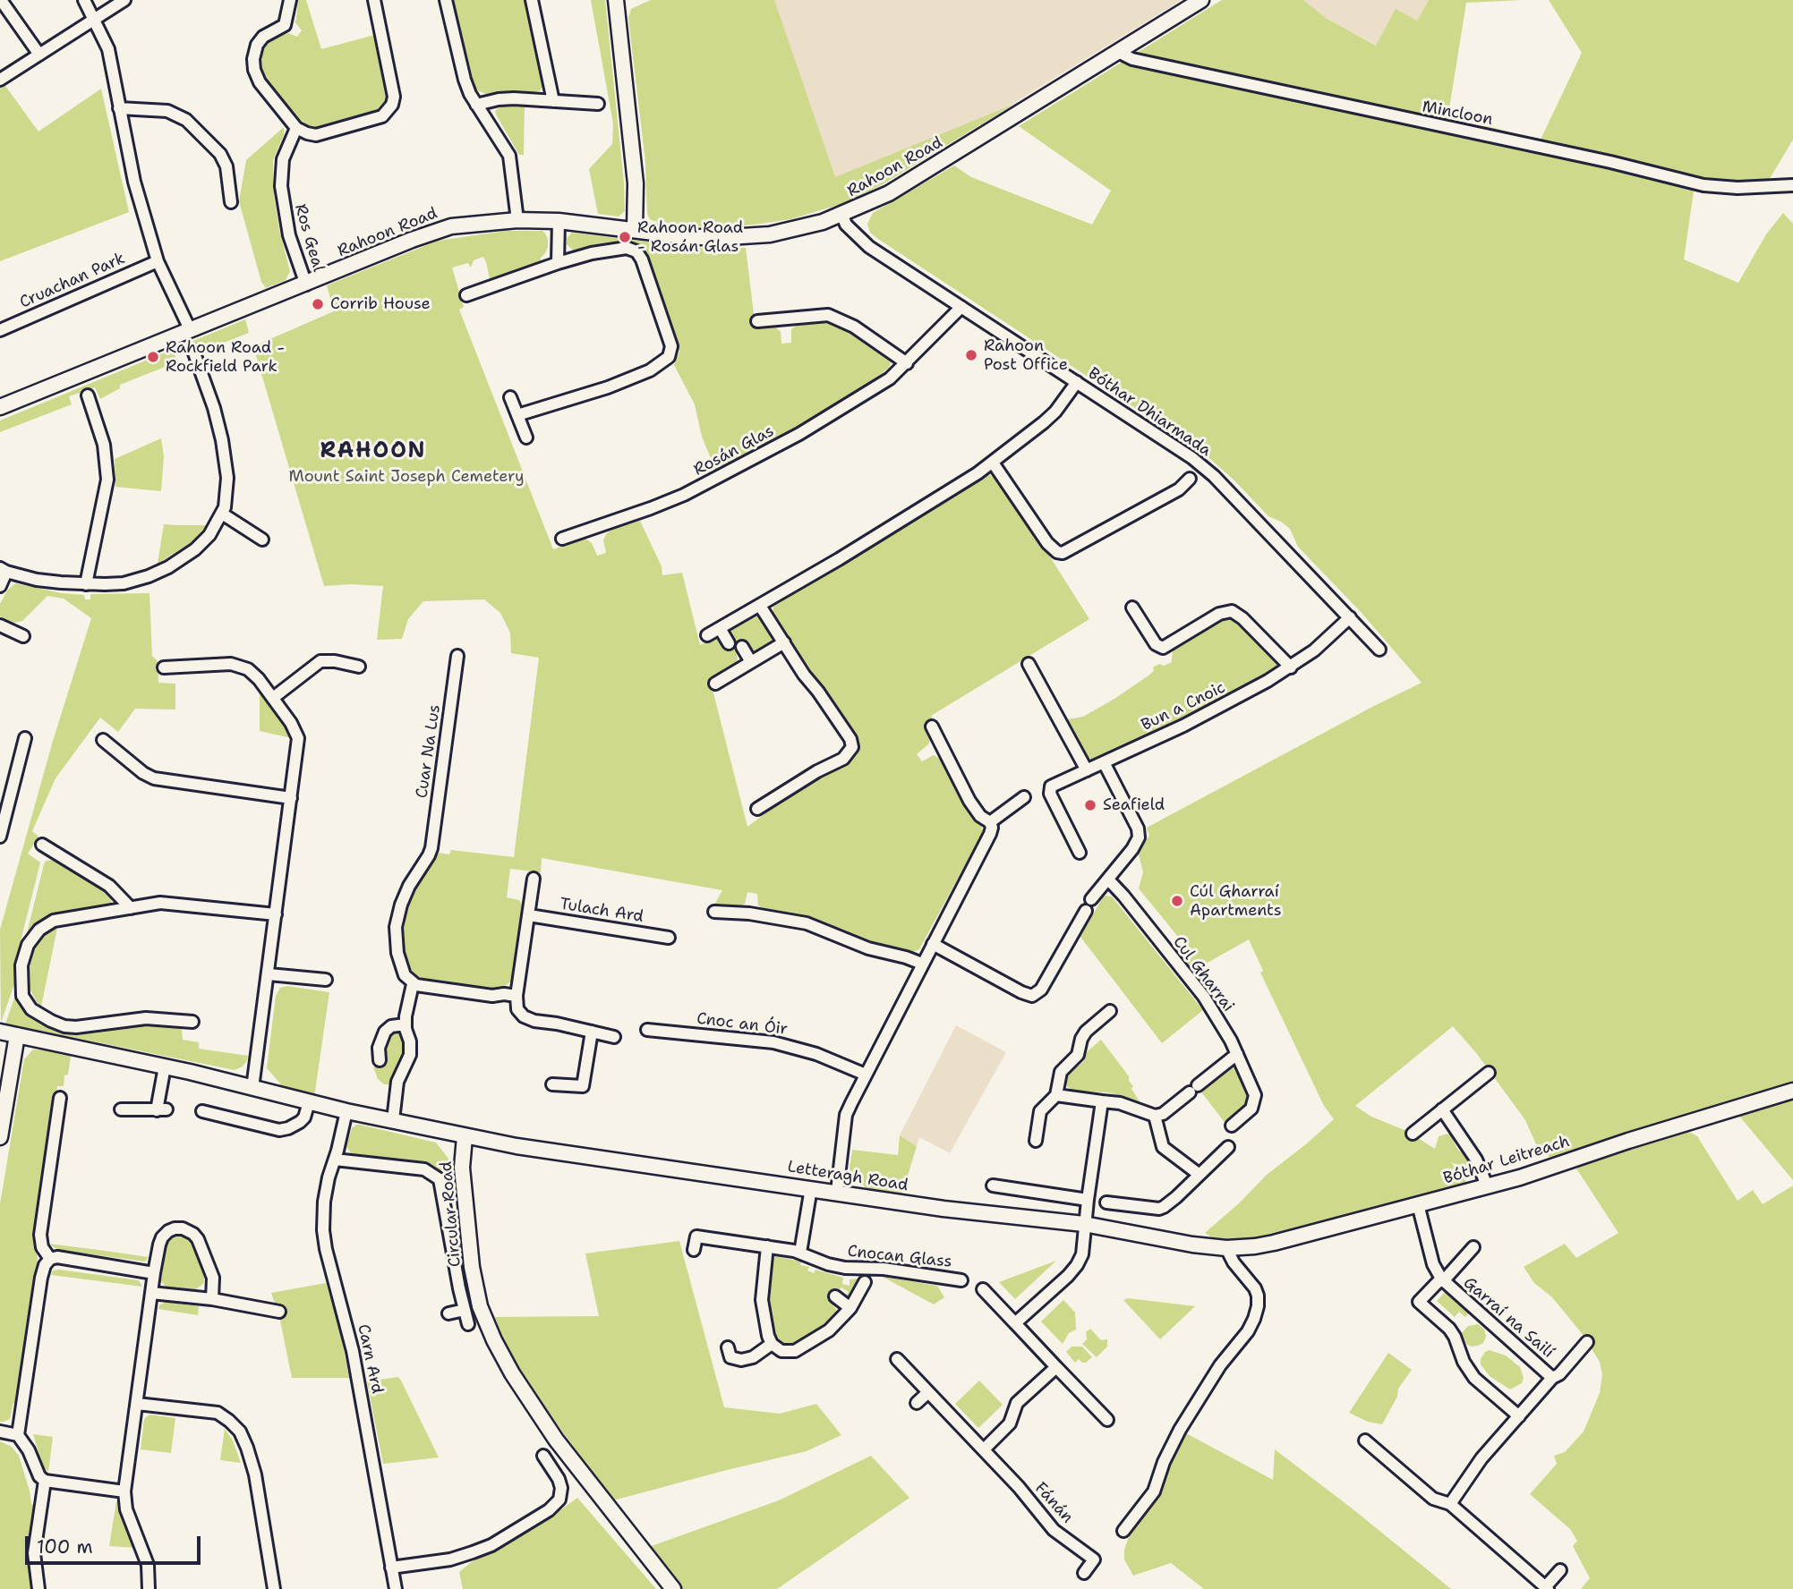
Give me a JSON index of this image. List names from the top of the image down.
{
  "streets": {
    "street": [
      "Mincloon",
      "Rahoon Road",
      "Ros Geal",
      "Cruachan Park",
      "Bóthar Dhiarmada",
      "Rosán Glas",
      "Bun a Cnoic",
      "Cuar Na Lus",
      "Tulach Ard",
      "Cul Gharrai",
      "Cnoc an Óir",
      "Bóthar Leitreach",
      "Letteragh Road",
      "Circular Road",
      "Cnocan Glass",
      "Garraí na Sailí",
      "Carn Ard",
      "Fánán"
    ]
  },
  "crossings": [
    ["Mincloon", "Rahoon Road"],
    ["Rahoon Road", "Ros Geal"],
    ["Rahoon Road", "Bóthar Dhiarmada"],
    ["Bóthar Dhiarmada", "Rosán Glas"],
    ["Bóthar Dhiarmada", "Bun a Cnoic"],
    ["Bóthar Leitreach", "Letteragh Road"],
    ["Bóthar Leitreach", "Garraí na Sailí"],
    ["Letteragh Road", "Circular Road"]
  ],
  "districts": ["RAHOON"],
  "parks": ["Mount Saint Joseph Cemetery"],
  "places": [
    "Rahoon Road - Rosán Glas",
    "Corrib House",
    "Rahoon Post Office",
    "Rahoon Road - Rockfield Park",
    "Seafield",
    "Cúl Gharraí Apartments"
  ],
  "scale_bar": "100 m"
}
